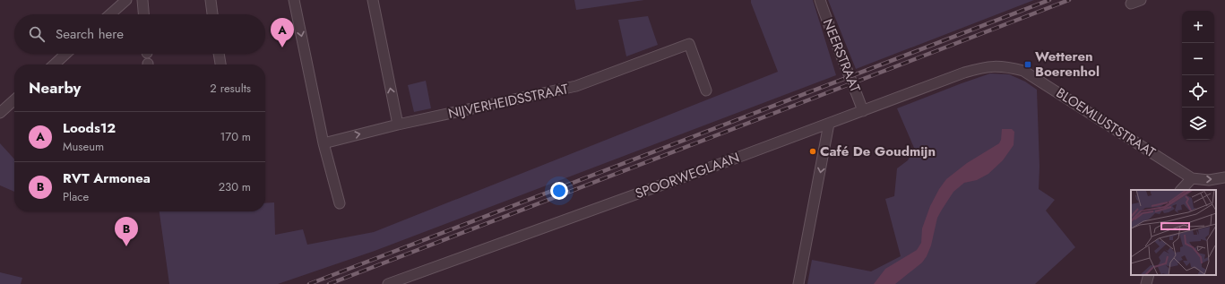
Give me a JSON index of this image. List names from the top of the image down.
{
  "streets": {
    "street": [
      "NEERSTRAAT",
      "NIJVERHEIDSSTRAAT",
      "BLOEMLUSTSTRAAT",
      "SPOORWEGLAAN"
    ]
  },
  "crossings": [
    ["NEERSTRAAT", "SPOORWEGLAAN"],
    ["BLOEMLUSTSTRAAT", "SPOORWEGLAAN"]
  ],
  "places": {
    "transit": ["Wetteren Boerenhol"],
    "other": ["Café De Goudmijn"]
  },
  "page": {
    "map_buttons": ["+", "−"],
    "search": "Search here",
    "pins": ["A", "B"],
    "heading": ["Nearby", "2 results"],
    "list": [
      {
        "mark": "A",
        "name": "Loods12",
        "note": "Museum",
        "value": "170 m"
      },
      {
        "mark": "B",
        "name": "RVT Armonea",
        "note": "Place",
        "value": "230 m"
      }
    ]
  }
}
